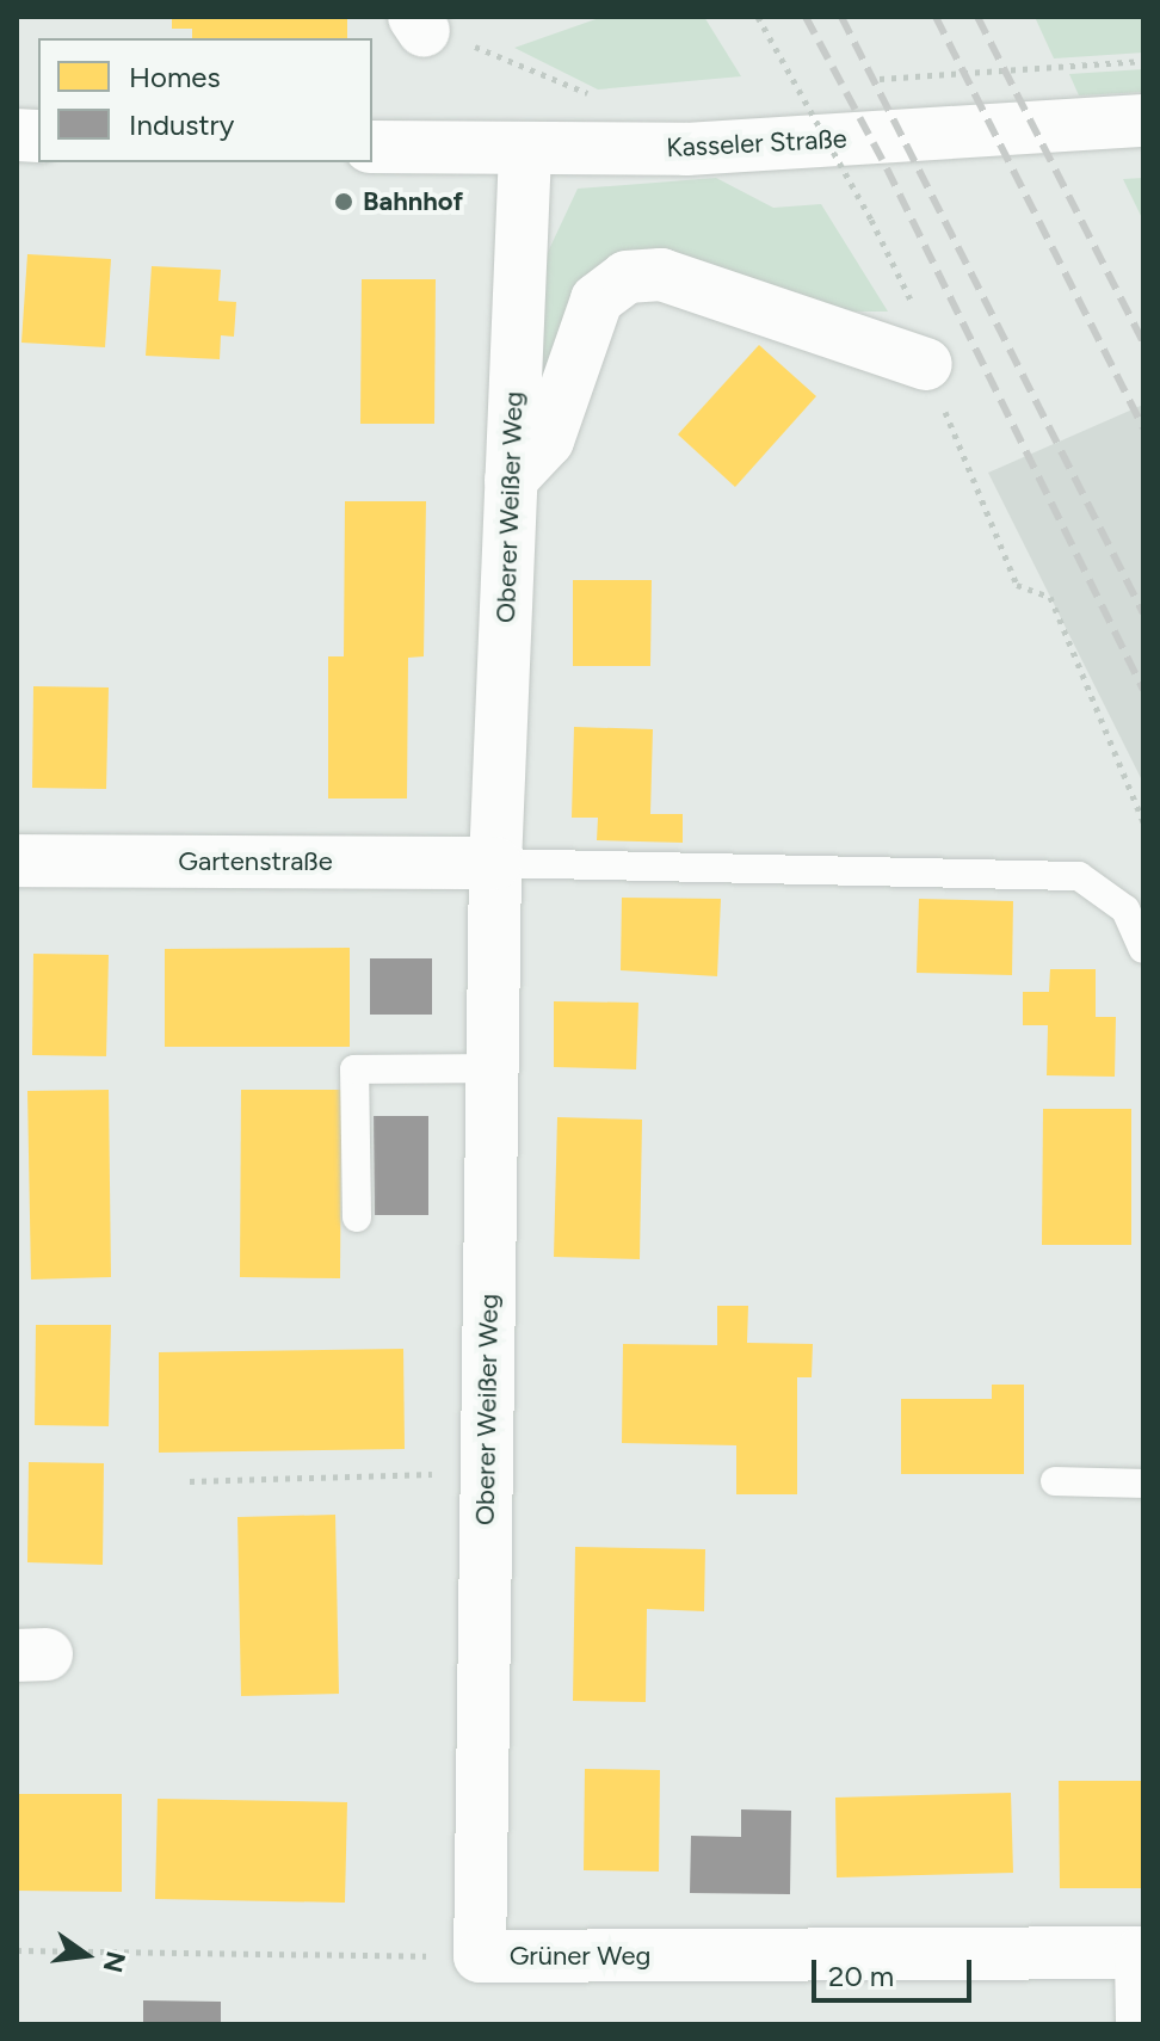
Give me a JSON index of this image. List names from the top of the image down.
{
  "streets": {
    "street": [
      "Kasseler Straße",
      "Oberer Weißer Weg",
      "Gartenstraße",
      "Grüner Weg"
    ]
  },
  "crossings": [
    ["Kasseler Straße", "Oberer Weißer Weg"],
    ["Oberer Weißer Weg", "Gartenstraße"],
    ["Oberer Weißer Weg", "Grüner Weg"]
  ],
  "places": ["Bahnhof"],
  "legend": ["Homes", "Industry"],
  "scale_bar": "20 m",
  "north": "right"
}
